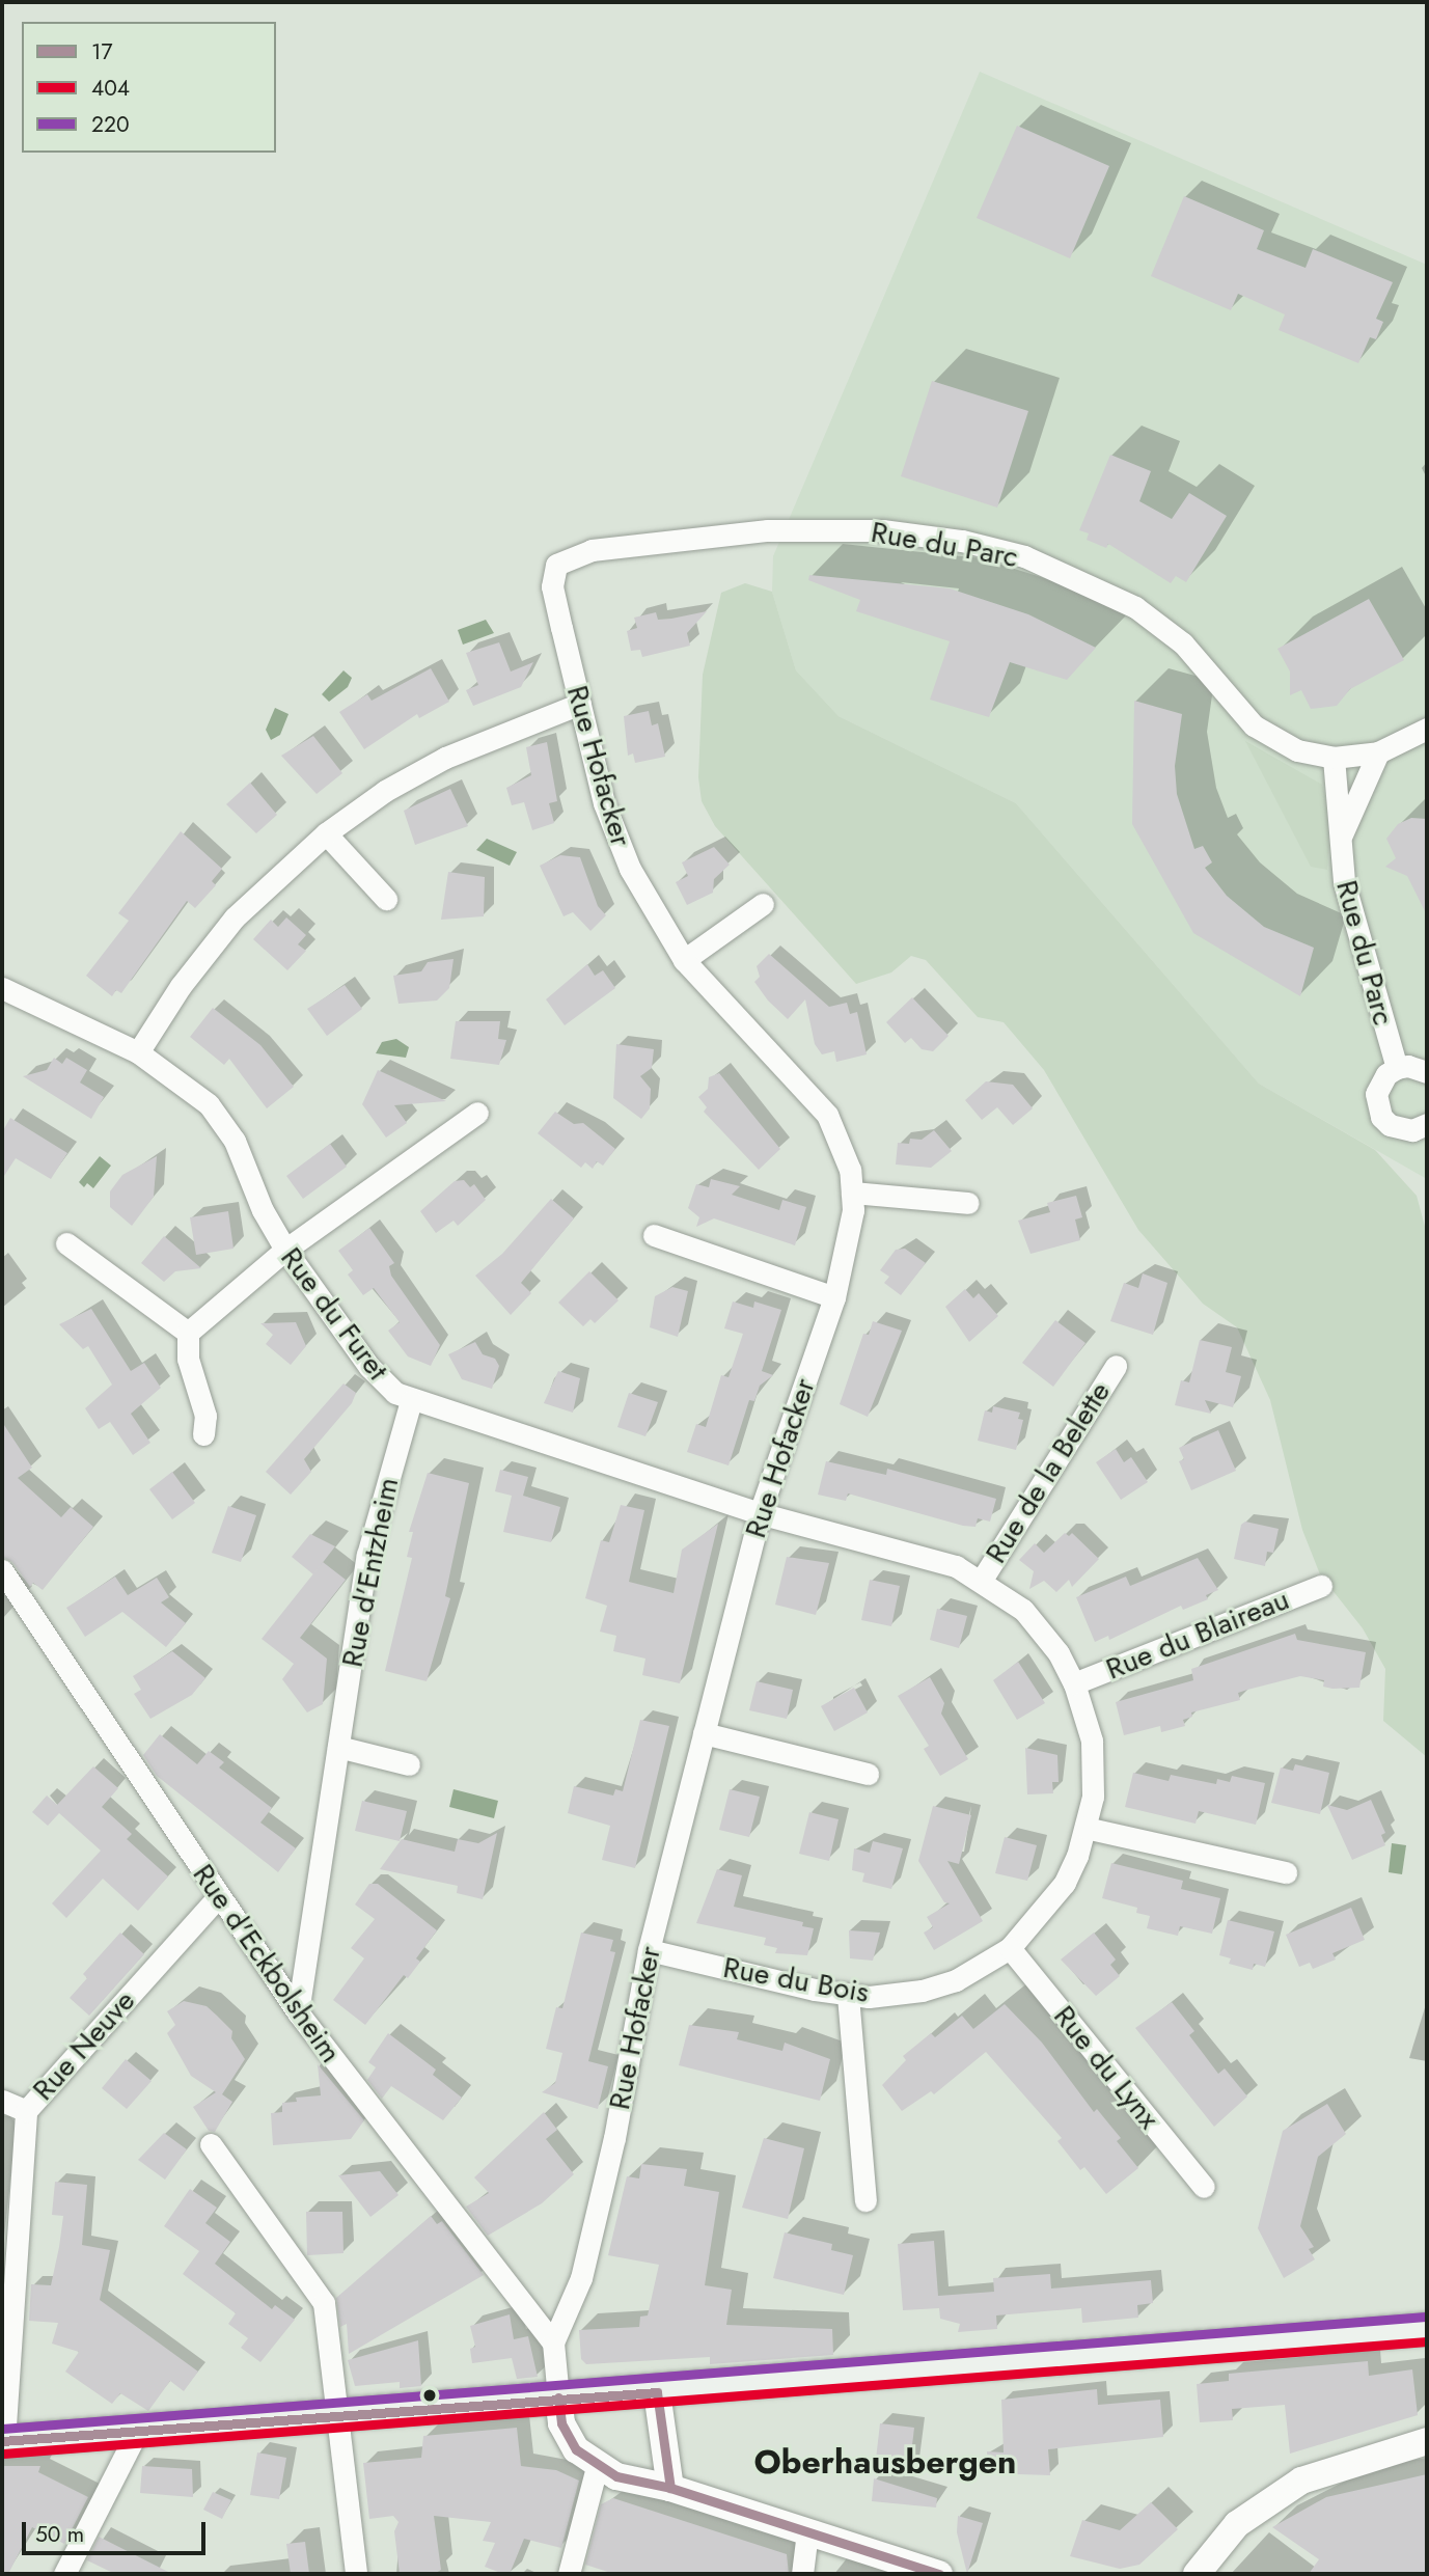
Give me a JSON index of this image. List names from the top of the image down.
{
  "streets": {
    "street": [
      "Rue du Parc",
      "Rue Hofacker",
      "Rue du Furet",
      "Rue de la Belette",
      "Rue d'Entzheim",
      "Rue du Blaireau",
      "Rue d'Eckbolsheim",
      "Rue du Bois",
      "Rue Neuve",
      "Rue du Lynx"
    ]
  },
  "crossings": [
    ["Rue du Parc", "Rue Hofacker"],
    ["Rue Hofacker", "Rue du Furet"],
    ["Rue Hofacker", "Rue d'Eckbolsheim"],
    ["Rue Hofacker", "Rue du Bois"],
    ["Rue du Furet", "Rue d'Entzheim"],
    ["Rue du Furet", "Rue du Bois"],
    ["Rue de la Belette", "Rue du Bois"],
    ["Rue d'Entzheim", "Rue d'Eckbolsheim"],
    ["Rue du Blaireau", "Rue du Bois"],
    ["Rue d'Eckbolsheim", "Rue Neuve"],
    ["Rue du Bois", "Rue du Lynx"]
  ],
  "districts": ["Oberhausbergen"],
  "lines": ["transit line 220", "transit line 404", "transit line 17"],
  "legend": ["17", "404", "220"],
  "scale_bar": "50 m"
}
